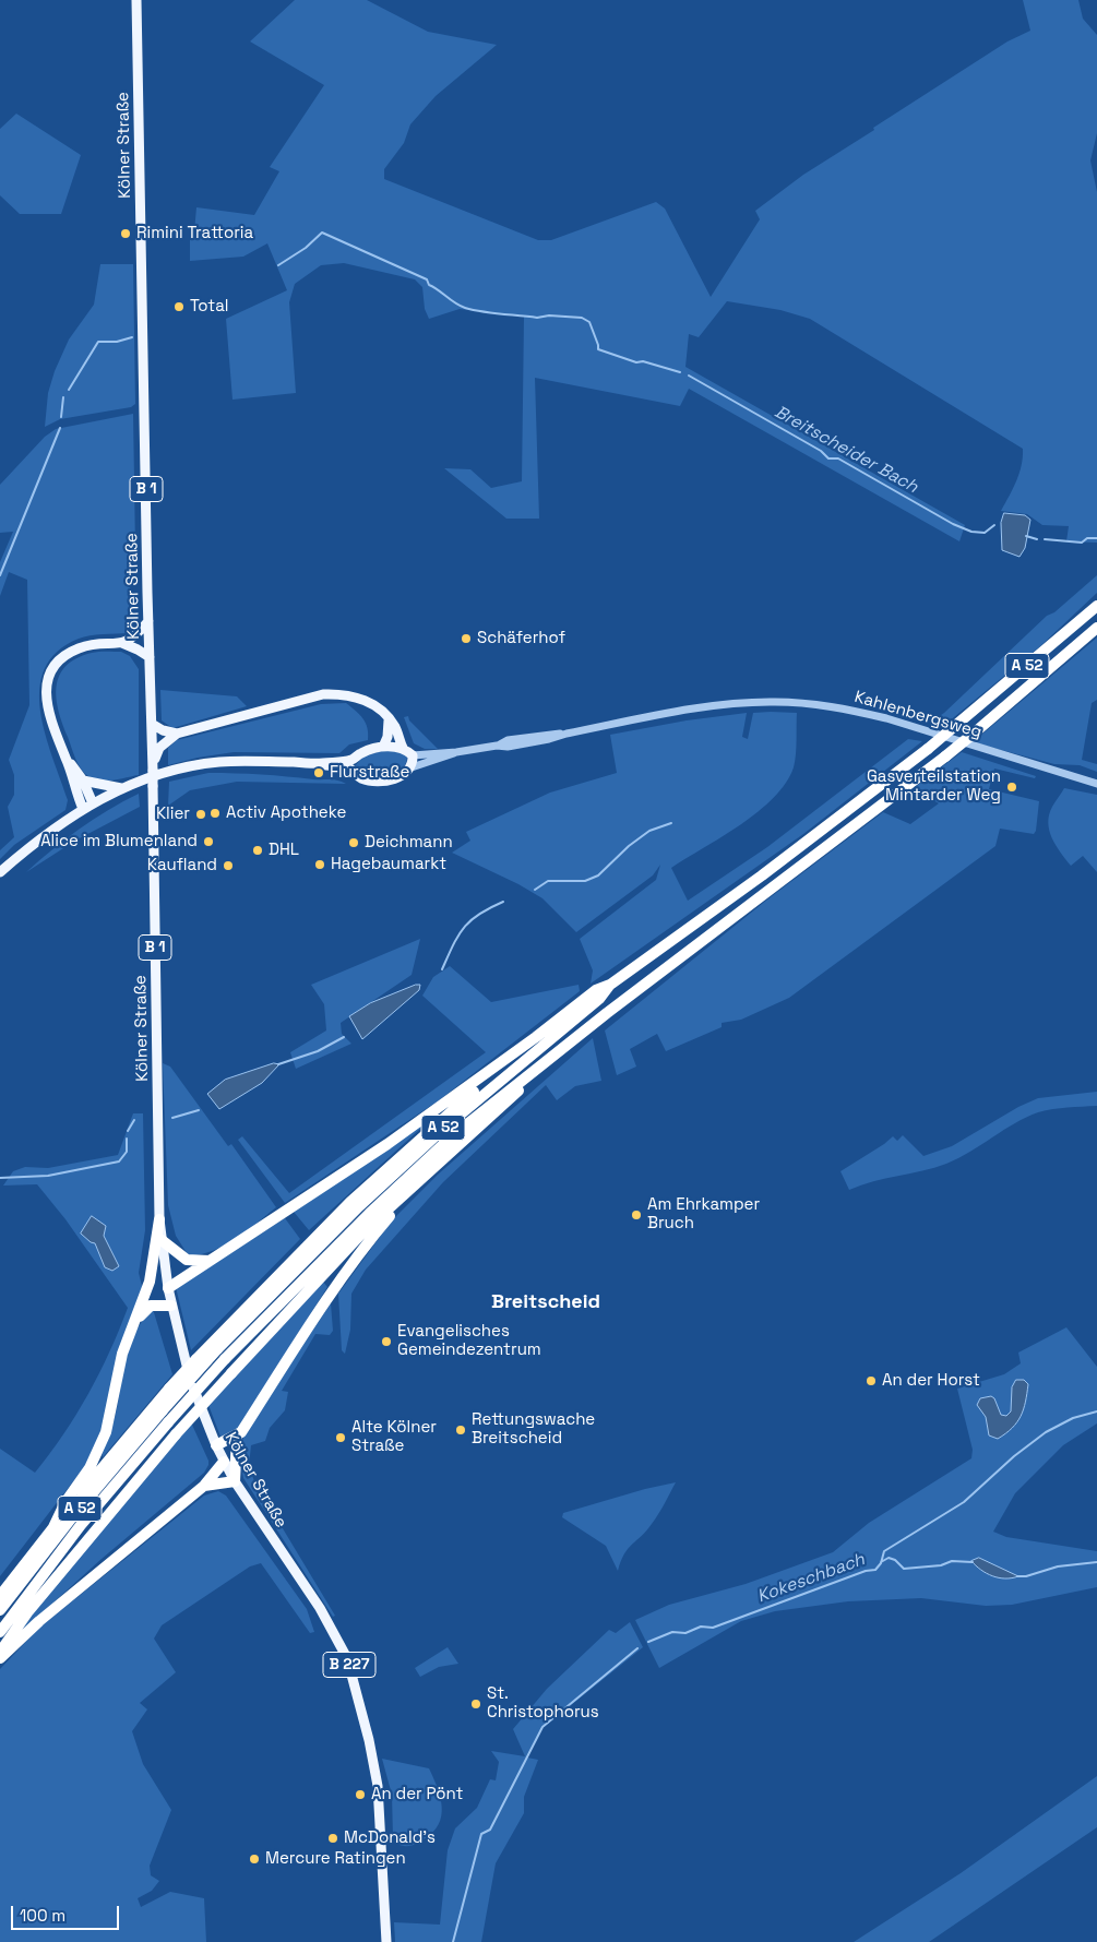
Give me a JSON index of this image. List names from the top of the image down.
{
  "streets": {
    "highway": ["A 52"],
    "main road": [
      "Kölner Straße",
      "B 1",
      "Kahlenbergsweg",
      "B 227"
    ]
  },
  "districts": ["Breitscheid"],
  "water": ["Breitscheider Bach", "Kokeschbach"],
  "places": [
    "Rimini Trattoria",
    "Total",
    "Schäferhof",
    "Flurstraße",
    "Gasverteilstation Mintarder Weg",
    "Activ Apotheke",
    "Klier",
    "Alice im Blumenland",
    "Deichmann",
    "DHL",
    "Hagebaumarkt",
    "Kaufland",
    "Am Ehrkamper Bruch",
    "Evangelisches Gemeindezentrum",
    "An der Horst",
    "Rettungswache Breitscheid",
    "Alte Kölner Straße",
    "St. Christophorus",
    "An der Pönt",
    "McDonald's",
    "Mercure Ratingen"
  ],
  "scale_bar": "100 m"
}
